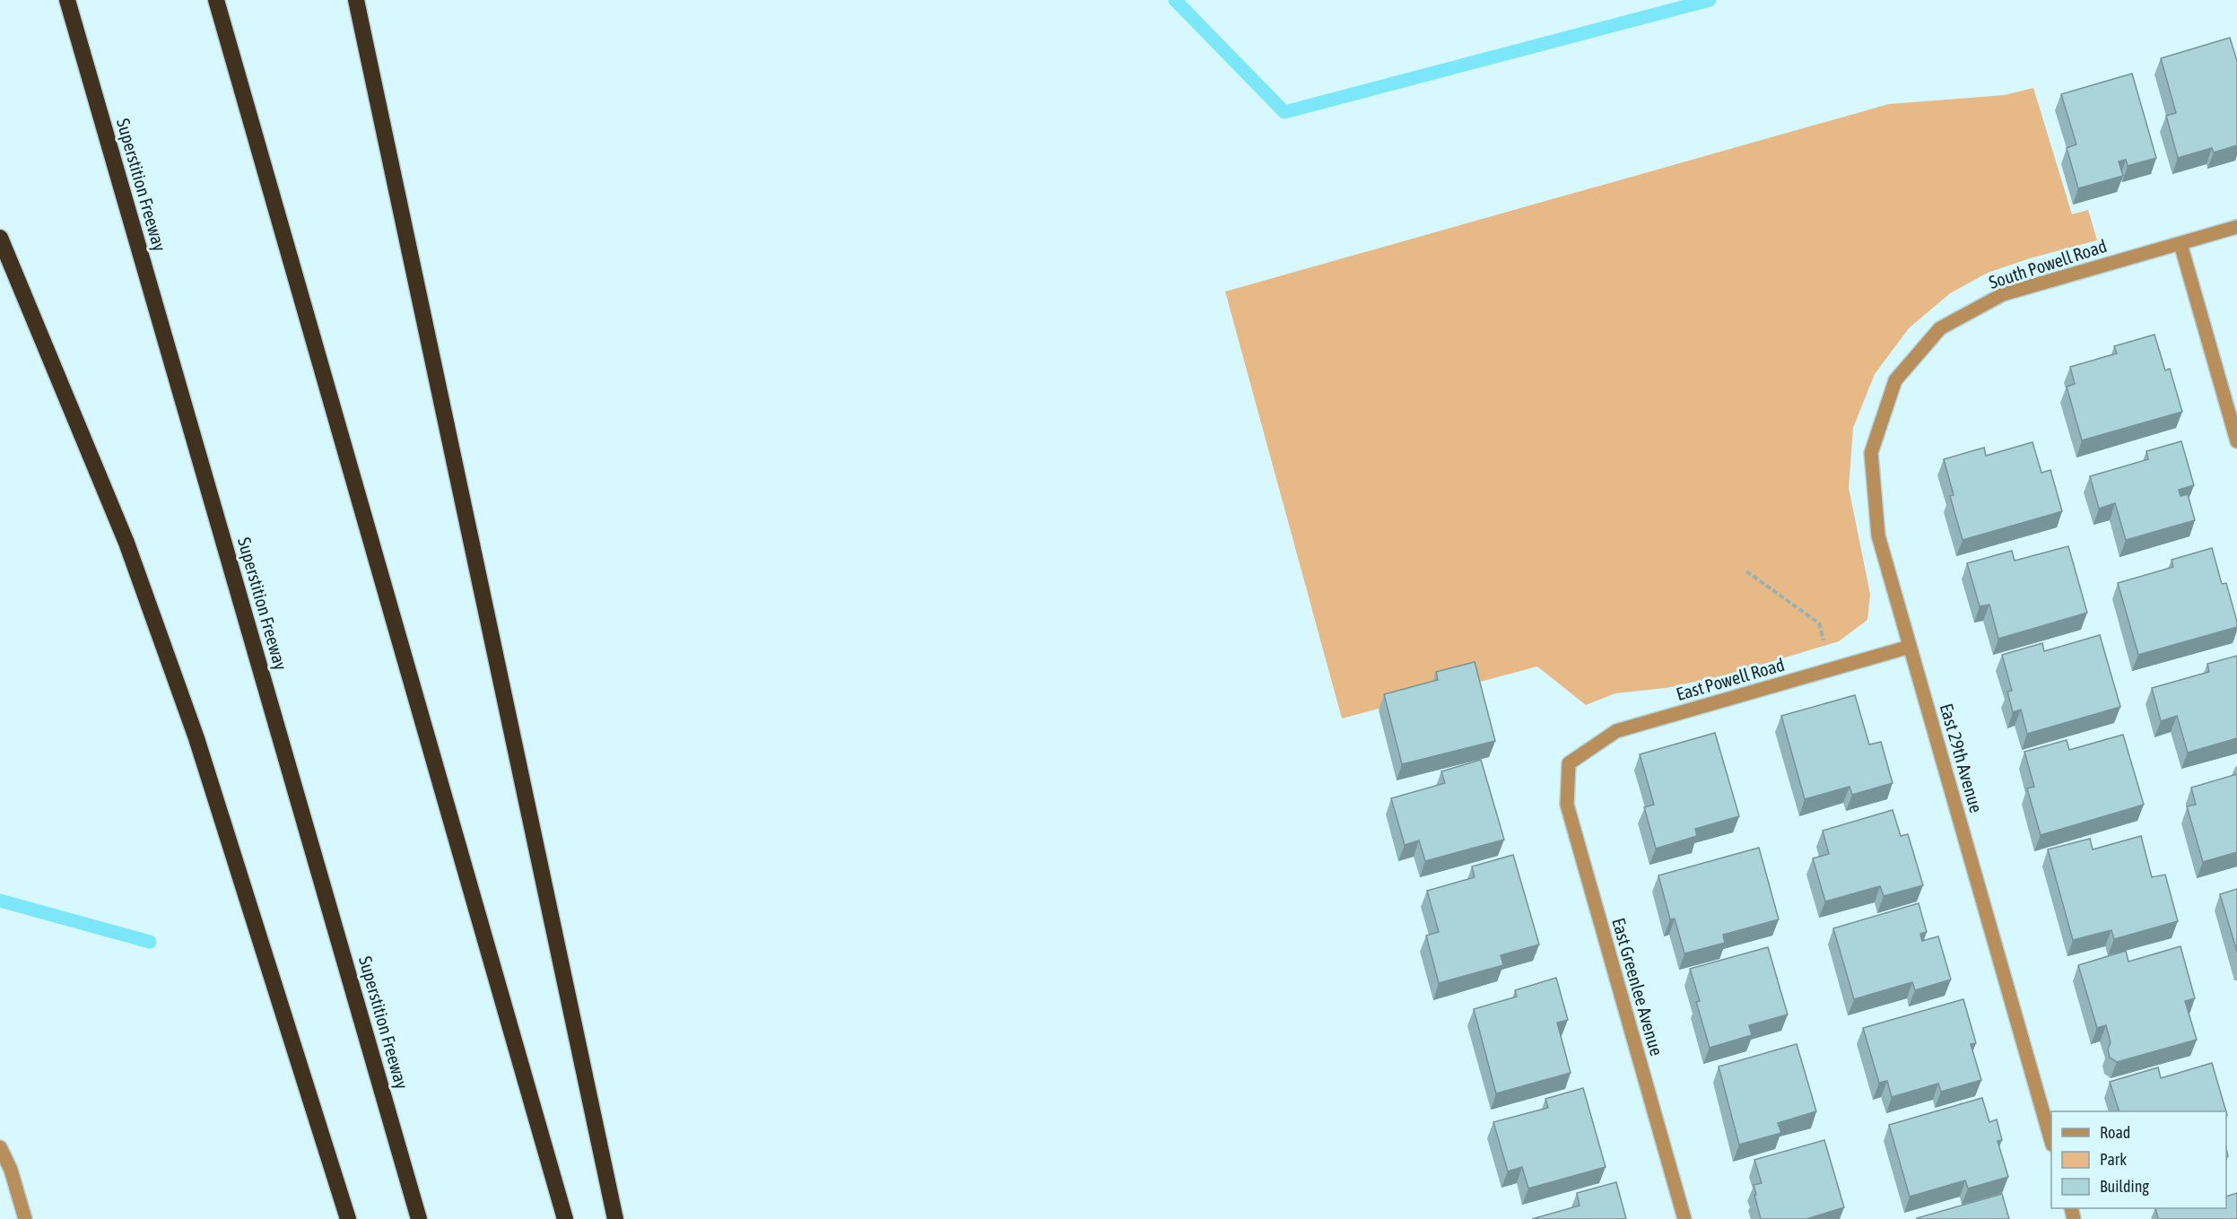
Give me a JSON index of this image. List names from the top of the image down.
{
  "streets": {
    "highway": ["Superstition Freeway"],
    "street": [
      "South Powell Road",
      "East Powell Road",
      "East 29th Avenue",
      "East Greenlee Avenue"
    ]
  },
  "crossings": [
    ["South Powell Road", "East 29th Avenue"],
    ["East Powell Road", "East 29th Avenue"],
    ["East Powell Road", "East Greenlee Avenue"]
  ],
  "legend": ["Road", "Park", "Building"]
}
